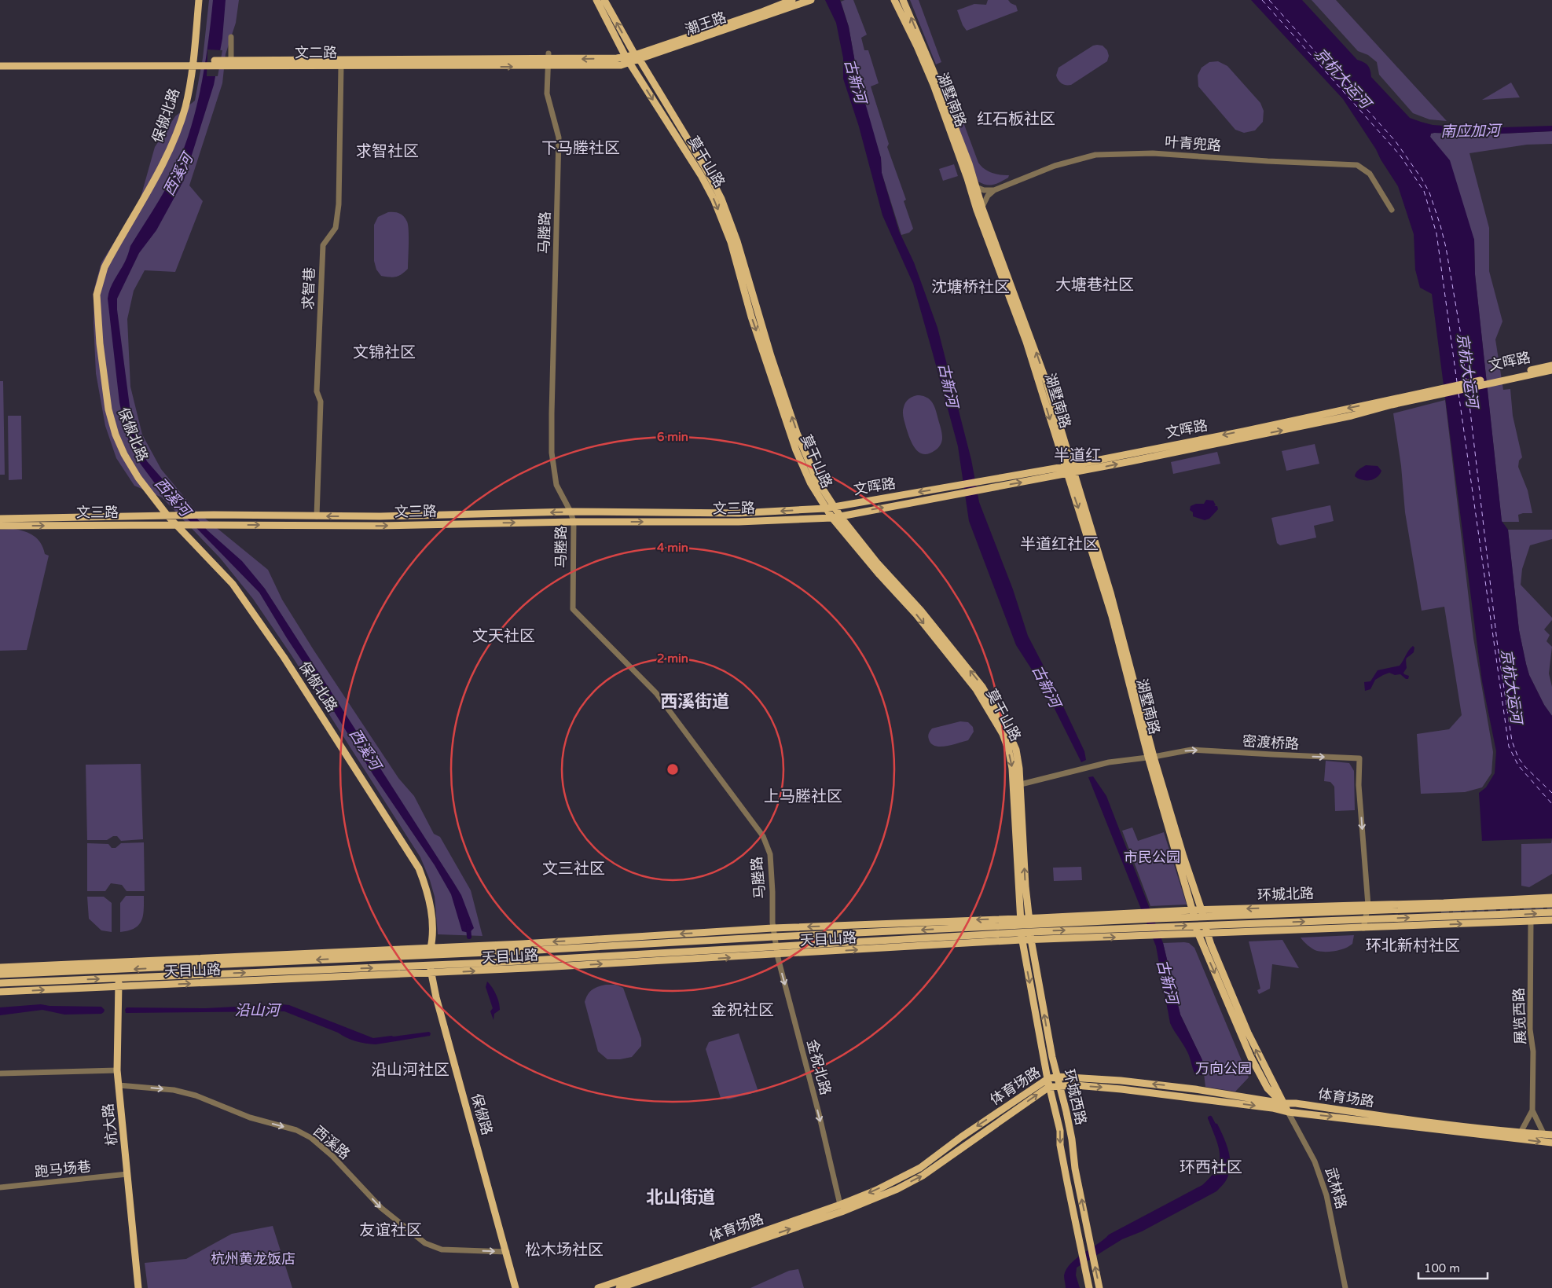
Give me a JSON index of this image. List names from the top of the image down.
{
  "streets": {
    "main road": [
      "潮王路",
      "文二路",
      "湖墅南路",
      "保俶北路",
      "莫干山路",
      "文晖路",
      "文三路",
      "环城北路",
      "天目山路",
      "体育场路",
      "环城西路",
      "保俶路",
      "杭大路",
      "武林路"
    ],
    "street": [
      "叶青兜路",
      "马塍路",
      "求智巷",
      "密渡桥路",
      "展览西路",
      "金祝北路",
      "西溪路",
      "跑马场巷"
    ]
  },
  "crossings": [
    ["潮王路", "文二路"],
    ["潮王路", "莫干山路"],
    ["文二路", "保俶北路"],
    ["文二路", "莫干山路"],
    ["文二路", "马塍路"],
    ["文二路", "求智巷"],
    ["湖墅南路", "文晖路"],
    ["湖墅南路", "密渡桥路"],
    ["湖墅南路", "环城北路"],
    ["湖墅南路", "武林路"],
    ["保俶北路", "文三路"],
    ["保俶北路", "天目山路"],
    ["保俶北路", "保俶路"],
    ["莫干山路", "文晖路"],
    ["莫干山路", "文三路"],
    ["莫干山路", "密渡桥路"],
    ["莫干山路", "环城北路"],
    ["莫干山路", "天目山路"],
    ["莫干山路", "环城西路"],
    ["马塍路", "文三路"],
    ["马塍路", "天目山路"],
    ["马塍路", "金祝北路"],
    ["求智巷", "文三路"],
    ["文晖路", "文三路"],
    ["密渡桥路", "环城北路"],
    ["环城北路", "天目山路"],
    ["环城北路", "展览西路"],
    ["环城北路", "环城西路"],
    ["环城北路", "武林路"],
    ["天目山路", "金祝北路"],
    ["天目山路", "环城西路"],
    ["天目山路", "保俶路"],
    ["天目山路", "杭大路"],
    ["展览西路", "体育场路"],
    ["金祝北路", "体育场路"],
    ["体育场路", "环城西路"],
    ["体育场路", "武林路"],
    ["保俶路", "西溪路"],
    ["杭大路", "西溪路"],
    ["杭大路", "跑马场巷"]
  ],
  "one_way": ["金祝北路", "西溪路"],
  "districts": [
    "红石板社区",
    "下马塍社区",
    "求智社区",
    "大塘巷社区",
    "沈塘桥社区",
    "文锦社区",
    "半道红",
    "半道红社区",
    "文天社区",
    "西溪街道",
    "上马塍社区",
    "文三社区",
    "环北新村社区",
    "金祝社区",
    "沿山河社区",
    "环西社区",
    "北山街道",
    "友谊社区",
    "松木场社区"
  ],
  "water": [
    "京杭大运河",
    "古新河",
    "南应加河",
    "西溪河",
    "沿山河"
  ],
  "parks": ["市民公园", "万向公园", "杭州黄龙饭店"],
  "scale_bar": "100 m",
  "rings": ["6 min", "4 min", "2 min"]
}
